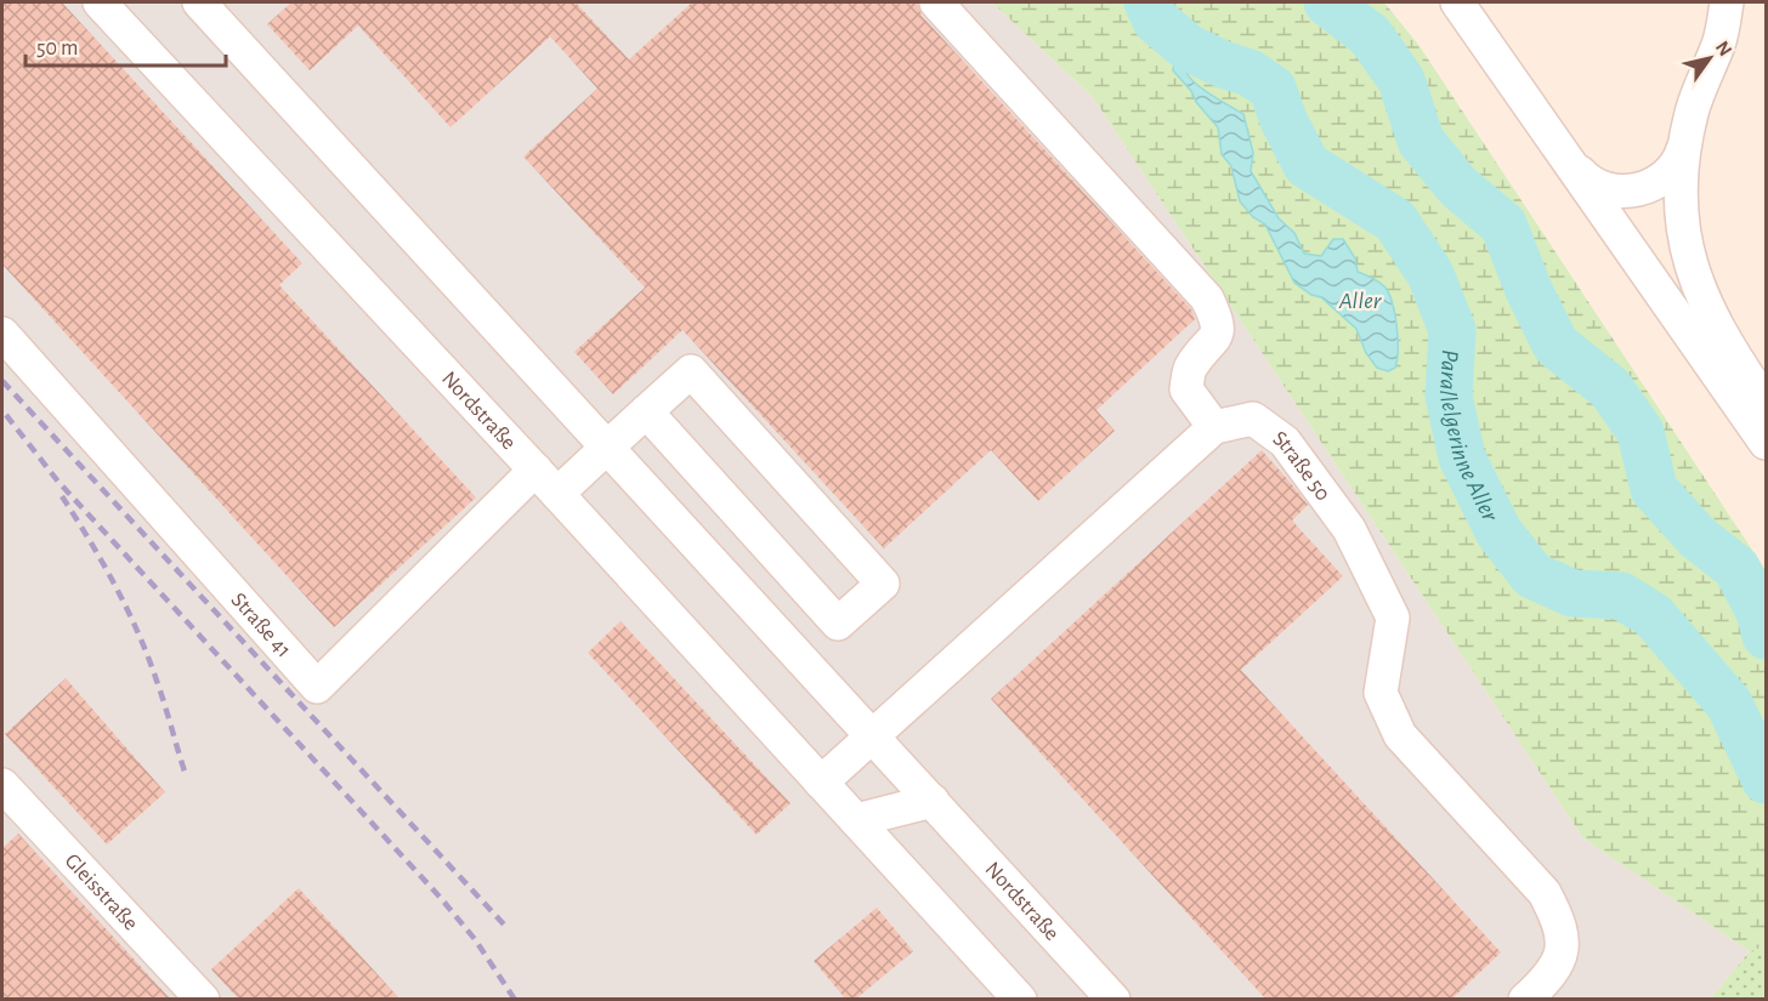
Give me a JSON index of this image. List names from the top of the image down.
{
  "streets": {
    "street": [
      "Nordstraße",
      "Straße 50",
      "Straße 41",
      "Gleisstraße"
    ]
  },
  "crossings": [
    ["Nordstraße", "Straße 50"],
    ["Nordstraße", "Straße 41"]
  ],
  "water": ["Aller", "Parallelgerinne Aller"],
  "scale_bar": "50 m",
  "north": "top right"
}
